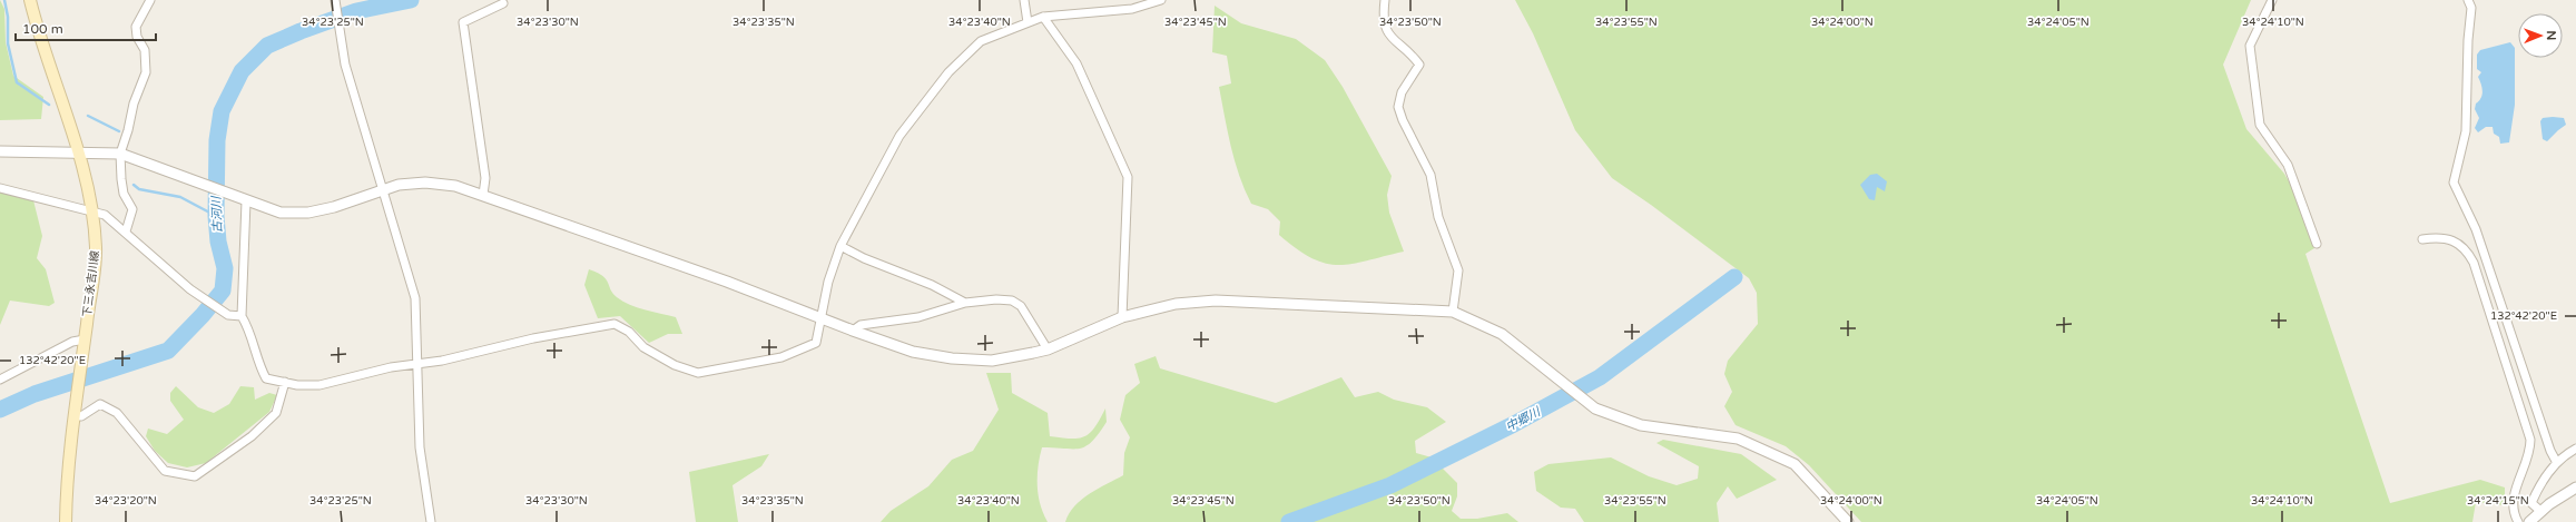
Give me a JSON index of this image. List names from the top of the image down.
{
  "streets": {
    "main road": ["下三永吉川線"]
  },
  "water": ["古河川", "中郷川"],
  "scale_bar": "100 m",
  "north": "right",
  "coordinates": [
    "34°23'25\"N",
    "34°23'30\"N",
    "34°23'35\"N",
    "34°23'40\"N",
    "34°23'45\"N",
    "34°23'50\"N",
    "34°23'55\"N",
    "34°24'00\"N",
    "34°24'05\"N",
    "34°24'10\"N",
    "132°42'20\"E",
    "34°23'20\"N",
    "34°24'15\"N"
  ]
}
